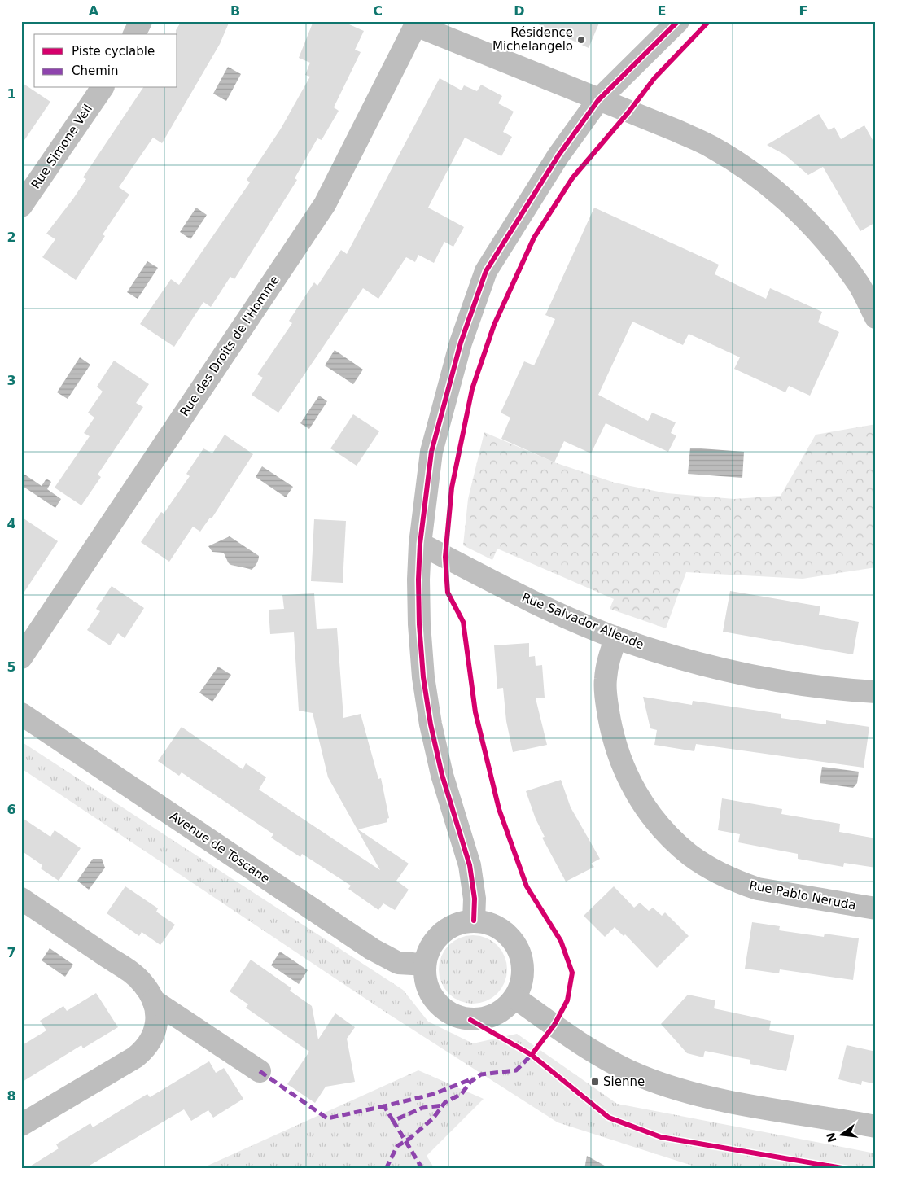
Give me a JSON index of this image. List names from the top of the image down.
{
  "streets": {
    "street": [
      "Rue Simone Veil",
      "Rue des Droits de l'Homme",
      "Rue Salvador Allende",
      "Avenue de Toscane",
      "Rue Pablo Neruda"
    ]
  },
  "crossings": [
    ["Rue Salvador Allende", "Rue Pablo Neruda"]
  ],
  "places": {
    "other": ["Résidence Michelangelo"],
    "transit": ["Sienne"]
  },
  "legend": ["Piste cyclable", "Chemin"],
  "north": "left",
  "grid": {
    "columns": [
      "A",
      "B",
      "C",
      "D",
      "E",
      "F"
    ],
    "rows": [
      "1",
      "2",
      "3",
      "4",
      "5",
      "6",
      "7",
      "8"
    ]
  }
}
